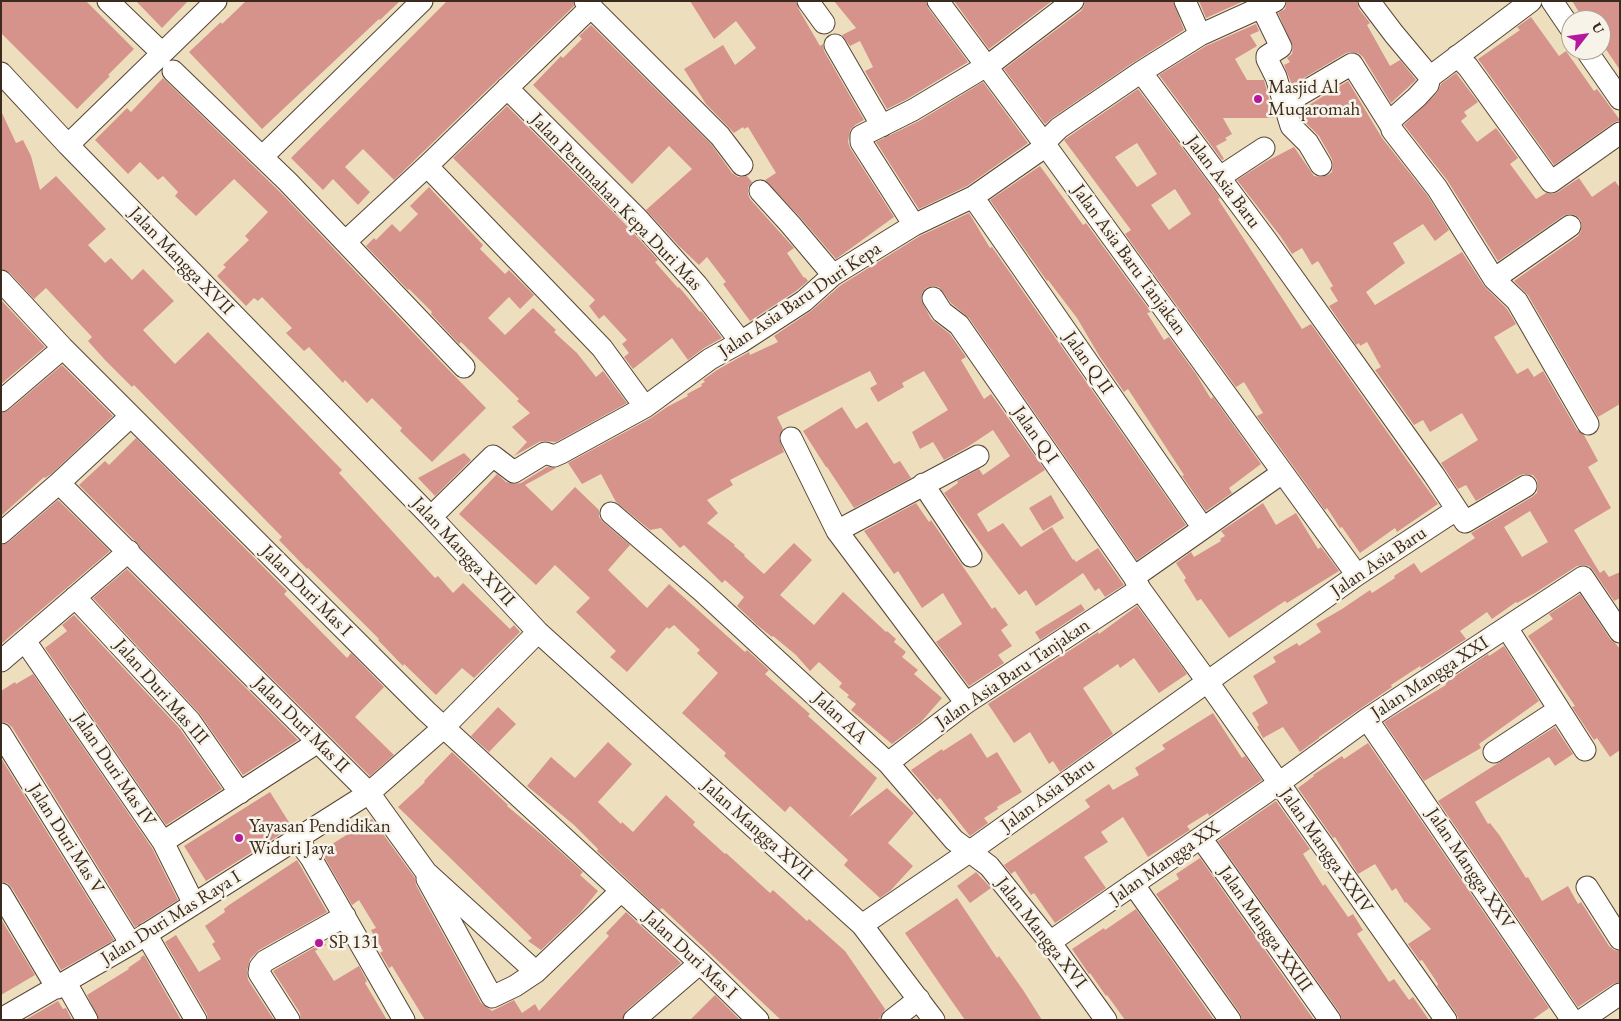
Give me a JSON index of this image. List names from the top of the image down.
{
  "streets": {
    "street": [
      "Jalan Asia Baru",
      "Jalan Perumahan Kepa Duri Mas",
      "Jalan Asia Baru Tanjakan",
      "Jalan Mangga XVII",
      "Jalan Asia Baru Duri Kepa",
      "Jalan Q II",
      "Jalan Q I",
      "Jalan Duri Mas I",
      "Jalan Mangga XXI",
      "Jalan Duri Mas III",
      "Jalan AA",
      "Jalan Duri Mas II",
      "Jalan Duri Mas IV",
      "Jalan Duri Mas V",
      "Jalan Mangga XXIV",
      "Jalan Mangga XX",
      "Jalan Mangga XXV",
      "Jalan Duri Mas Raya I",
      "Jalan Mangga XXIII",
      "Jalan Mangga XVI"
    ]
  },
  "crossings": [
    ["Jalan Asia Baru", "Jalan Asia Baru Tanjakan"],
    ["Jalan Asia Baru", "Jalan Mangga XVII"],
    ["Jalan Asia Baru", "Jalan AA"],
    ["Jalan Asia Baru", "Jalan Mangga XXIV"],
    ["Jalan Asia Baru", "Jalan Mangga XVI"],
    ["Jalan Perumahan Kepa Duri Mas", "Jalan Asia Baru Duri Kepa"],
    ["Jalan Asia Baru Tanjakan", "Jalan Asia Baru Duri Kepa"],
    ["Jalan Asia Baru Tanjakan", "Jalan Q II"],
    ["Jalan Asia Baru Tanjakan", "Jalan Q I"],
    ["Jalan Asia Baru Tanjakan", "Jalan AA"],
    ["Jalan Mangga XVII", "Jalan Asia Baru Duri Kepa"],
    ["Jalan Mangga XVII", "Jalan Duri Mas Raya I"],
    ["Jalan Asia Baru Duri Kepa", "Jalan Q II"],
    ["Jalan Duri Mas I", "Jalan Duri Mas Raya I"],
    ["Jalan Mangga XXI", "Jalan Mangga XXIV"],
    ["Jalan Mangga XXI", "Jalan Mangga XX"],
    ["Jalan Mangga XXI", "Jalan Mangga XXV"],
    ["Jalan AA", "Jalan Mangga XVI"],
    ["Jalan Duri Mas II", "Jalan Duri Mas Raya I"],
    ["Jalan Duri Mas IV", "Jalan Duri Mas Raya I"],
    ["Jalan Duri Mas V", "Jalan Duri Mas Raya I"],
    ["Jalan Mangga XXIV", "Jalan Mangga XX"],
    ["Jalan Mangga XX", "Jalan Mangga XXIII"],
    ["Jalan Mangga XX", "Jalan Mangga XVI"]
  ],
  "places": ["Masjid Al Muqaromah", "Yayasan Pendidikan Widuri Jaya", "SP 131"],
  "north": "top right"
}
